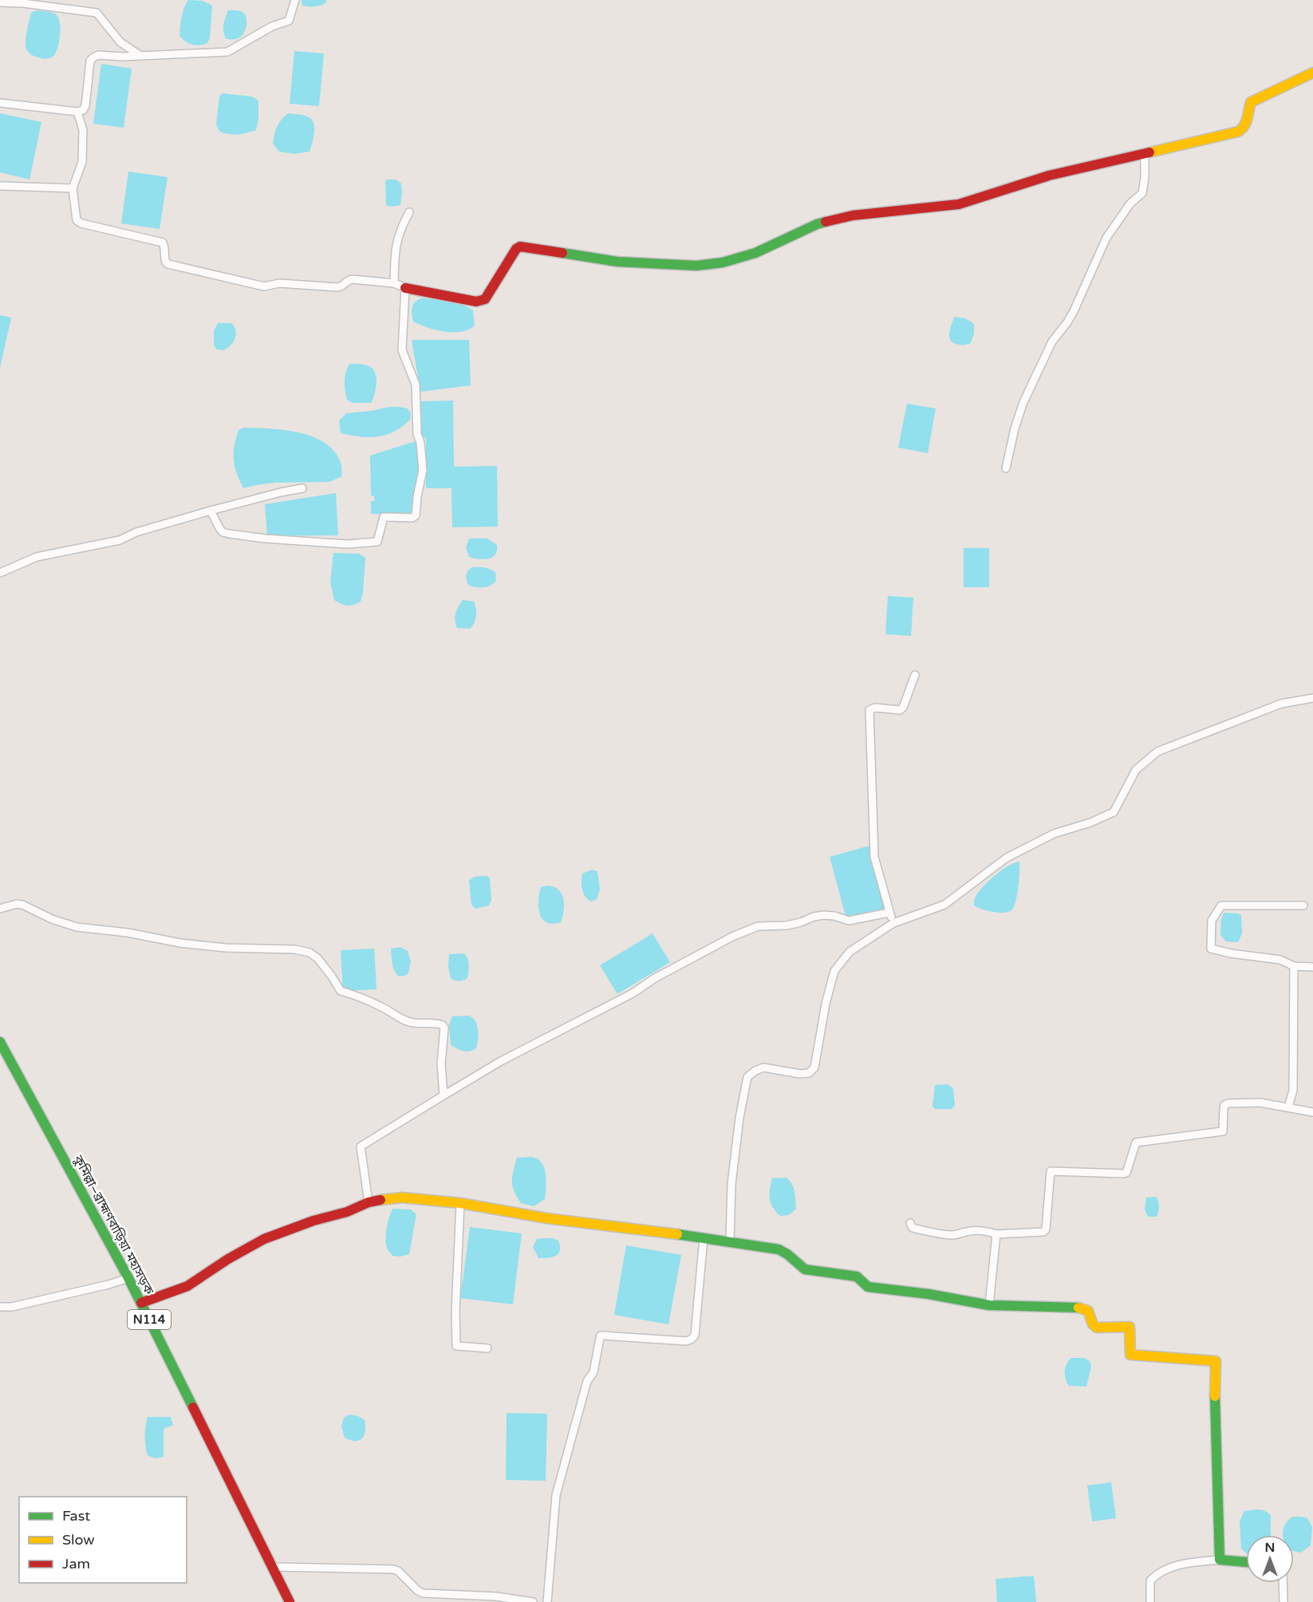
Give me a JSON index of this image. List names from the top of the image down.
{
  "streets": {
    "main road": ["কুমিল্লা–ব্রাহ্মণবাড়িয়া মহাসড়ক", "N114"]
  },
  "legend": ["Fast", "Slow", "Jam"],
  "north": "top"
}
